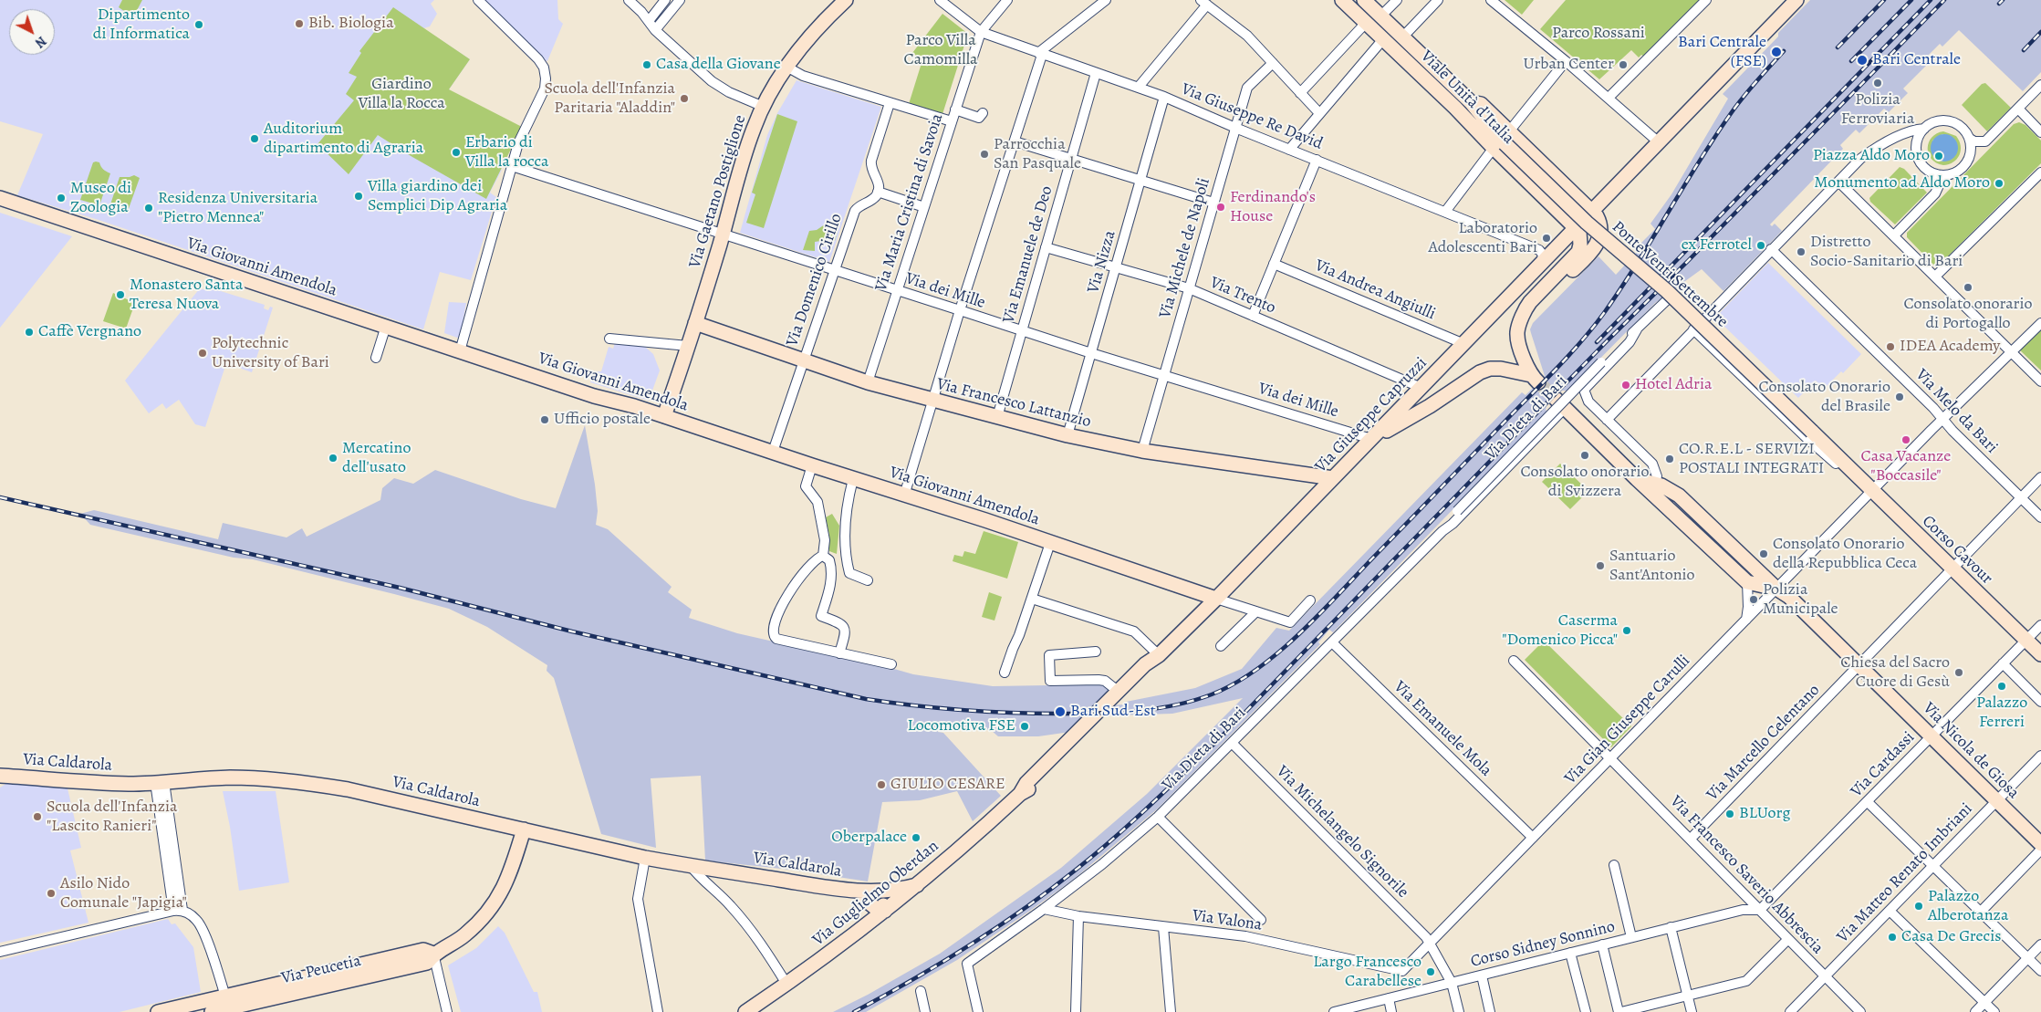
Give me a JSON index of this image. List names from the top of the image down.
{
  "streets": {
    "main road": [
      "Viale Unità d'Italia",
      "Via Gaetano Postiglione",
      "Via Giovanni Amendola",
      "Ponte Venti Settembre",
      "Via Francesco Lattanzio",
      "Via Giuseppe Capruzzi",
      "Corso Cavour",
      "Via Nicola de Giosa",
      "Via Caldarola",
      "Via Guglielmo Oberdan",
      "Via Peucetia"
    ],
    "street": [
      "Via Giuseppe Re David",
      "Via Maria Cristina di Savoia",
      "Via Michele de Napoli",
      "Via Emanuele de Deo",
      "Via Nizza",
      "Via Domenico Cirillo",
      "Via Andrea Angiulli",
      "Via dei Mille",
      "Via Trento",
      "Via Melo da Bari",
      "Via Dieta di Bari",
      "Via Gian Giuseppe Carulli",
      "Via Emanuele Mola",
      "Via Marcello Celentano",
      "Via Cardassi",
      "Via Michelangelo Signorile",
      "Via Matteo Renato Imbriani",
      "Via Francesco Saverio Abbrescia",
      "Via Valona",
      "Corso Sidney Sonnino"
    ]
  },
  "crossings": [
    ["Viale Unità d'Italia", "Ponte Venti Settembre"],
    ["Viale Unità d'Italia", "Via Giuseppe Capruzzi"],
    ["Via Giuseppe Re David", "Via Maria Cristina di Savoia"],
    ["Via Giuseppe Re David", "Via Michele de Napoli"],
    ["Via Giuseppe Re David", "Via Emanuele de Deo"],
    ["Via Giuseppe Re David", "Via Nizza"],
    ["Via Giuseppe Re David", "Via Giuseppe Capruzzi"],
    ["Via Gaetano Postiglione", "Via Giovanni Amendola"],
    ["Via Gaetano Postiglione", "Via dei Mille"],
    ["Via Gaetano Postiglione", "Via Francesco Lattanzio"],
    ["Via Maria Cristina di Savoia", "Via dei Mille"],
    ["Via Maria Cristina di Savoia", "Via Francesco Lattanzio"],
    ["Via Michele de Napoli", "Via dei Mille"],
    ["Via Michele de Napoli", "Via Trento"],
    ["Via Michele de Napoli", "Via Francesco Lattanzio"],
    ["Via Emanuele de Deo", "Via dei Mille"],
    ["Via Emanuele de Deo", "Via Trento"],
    ["Via Emanuele de Deo", "Via Francesco Lattanzio"],
    ["Via Nizza", "Via dei Mille"],
    ["Via Nizza", "Via Trento"],
    ["Via Nizza", "Via Francesco Lattanzio"],
    ["Via Giovanni Amendola", "Via Domenico Cirillo"],
    ["Via Giovanni Amendola", "Via Giuseppe Capruzzi"],
    ["Via Giovanni Amendola", "Via Guglielmo Oberdan"],
    ["Ponte Venti Settembre", "Corso Cavour"],
    ["Via Domenico Cirillo", "Via dei Mille"],
    ["Via Domenico Cirillo", "Via Francesco Lattanzio"],
    ["Via Andrea Angiulli", "Via Giuseppe Capruzzi"],
    ["Via dei Mille", "Via Giuseppe Capruzzi"],
    ["Via Trento", "Via Giuseppe Capruzzi"],
    ["Via Francesco Lattanzio", "Via Giuseppe Capruzzi"],
    ["Via Melo da Bari", "Via Gian Giuseppe Carulli"],
    ["Via Melo da Bari", "Via Marcello Celentano"],
    ["Via Giuseppe Capruzzi", "Via Guglielmo Oberdan"],
    ["Via Dieta di Bari", "Corso Cavour"],
    ["Via Dieta di Bari", "Via Emanuele Mola"],
    ["Via Dieta di Bari", "Via Michelangelo Signorile"],
    ["Via Dieta di Bari", "Via Valona"],
    ["Corso Cavour", "Via Gian Giuseppe Carulli"],
    ["Corso Cavour", "Via Marcello Celentano"],
    ["Corso Cavour", "Via Cardassi"],
    ["Via Gian Giuseppe Carulli", "Via Emanuele Mola"],
    ["Via Gian Giuseppe Carulli", "Via Nicola de Giosa"],
    ["Via Gian Giuseppe Carulli", "Via Michelangelo Signorile"],
    ["Via Gian Giuseppe Carulli", "Via Francesco Saverio Abbrescia"],
    ["Via Gian Giuseppe Carulli", "Via Valona"],
    ["Via Marcello Celentano", "Via Nicola de Giosa"],
    ["Via Marcello Celentano", "Via Francesco Saverio Abbrescia"],
    ["Via Nicola de Giosa", "Via Cardassi"],
    ["Via Nicola de Giosa", "Via Matteo Renato Imbriani"],
    ["Via Caldarola", "Via Peucetia"],
    ["Via Cardassi", "Via Francesco Saverio Abbrescia"],
    ["Via Cardassi", "Corso Sidney Sonnino"],
    ["Via Matteo Renato Imbriani", "Via Francesco Saverio Abbrescia"],
    ["Via Francesco Saverio Abbrescia", "Corso Sidney Sonnino"]
  ],
  "parks": ["Parco Rossani", "Parco Villa Camomilla", "Giardino Villa la Rocca"],
  "places": [
    "Bib. Biologia",
    "Dipartimento di Informatica",
    "Bari Centrale (FSE)",
    "Bari Centrale",
    "Casa della Giovane",
    "Urban Center",
    "Polizia Ferroviaria",
    "Scuola dell'Infanzia Paritaria \"Aladdin\"",
    "Auditorium dipartimento di Agraria",
    "Erbario di Villa la rocca",
    "Parrocchia San Pasquale",
    "Piazza Aldo Moro",
    "Monumento ad Aldo Moro",
    "Villa giardino dei Semplici Dip Agraria",
    "Museo di Zoologia",
    "Ferdinando's House",
    "Residenza Universitaria \"Pietro Mennea\"",
    "Laboratorio Adolescenti Bari",
    "ex Ferrotel",
    "Distretto Socio-Sanitario di Bari",
    "Consolato onorario di Portogallo",
    "Monastero Santa Teresa Nuova",
    "Caffè Vergnano",
    "IDEA Academy",
    "Polytechnic University of Bari",
    "Hotel Adria",
    "Consolato Onorario del Brasile",
    "Ufficio postale",
    "Casa Vacanze \"Boccasile\"",
    "Consolato onorario di Svizzera",
    "Mercatino dell'usato",
    "CO.R.E.L - SERVIZI POSTALI INTEGRATI",
    "Consolato Onorario della Repubblica Ceca",
    "Santuario Sant'Antonio",
    "Polizia Municipale",
    "Caserma \"Domenico Picca\"",
    "Chiesa del Sacro Cuore di Gesù",
    "Palazzo Ferreri",
    "Bari Sud-Est",
    "Locomotiva FSE",
    "GIULIO CESARE",
    "BLUorg",
    "Scuola dell'Infanzia \"Lascito Ranieri\"",
    "Oberpalace",
    "Asilo Nido Comunale \"Japigia\"",
    "Palazzo Alberotanza",
    "Casa De Grecis",
    "Largo Francesco Carabellese"
  ],
  "north": "bottom right"
}
